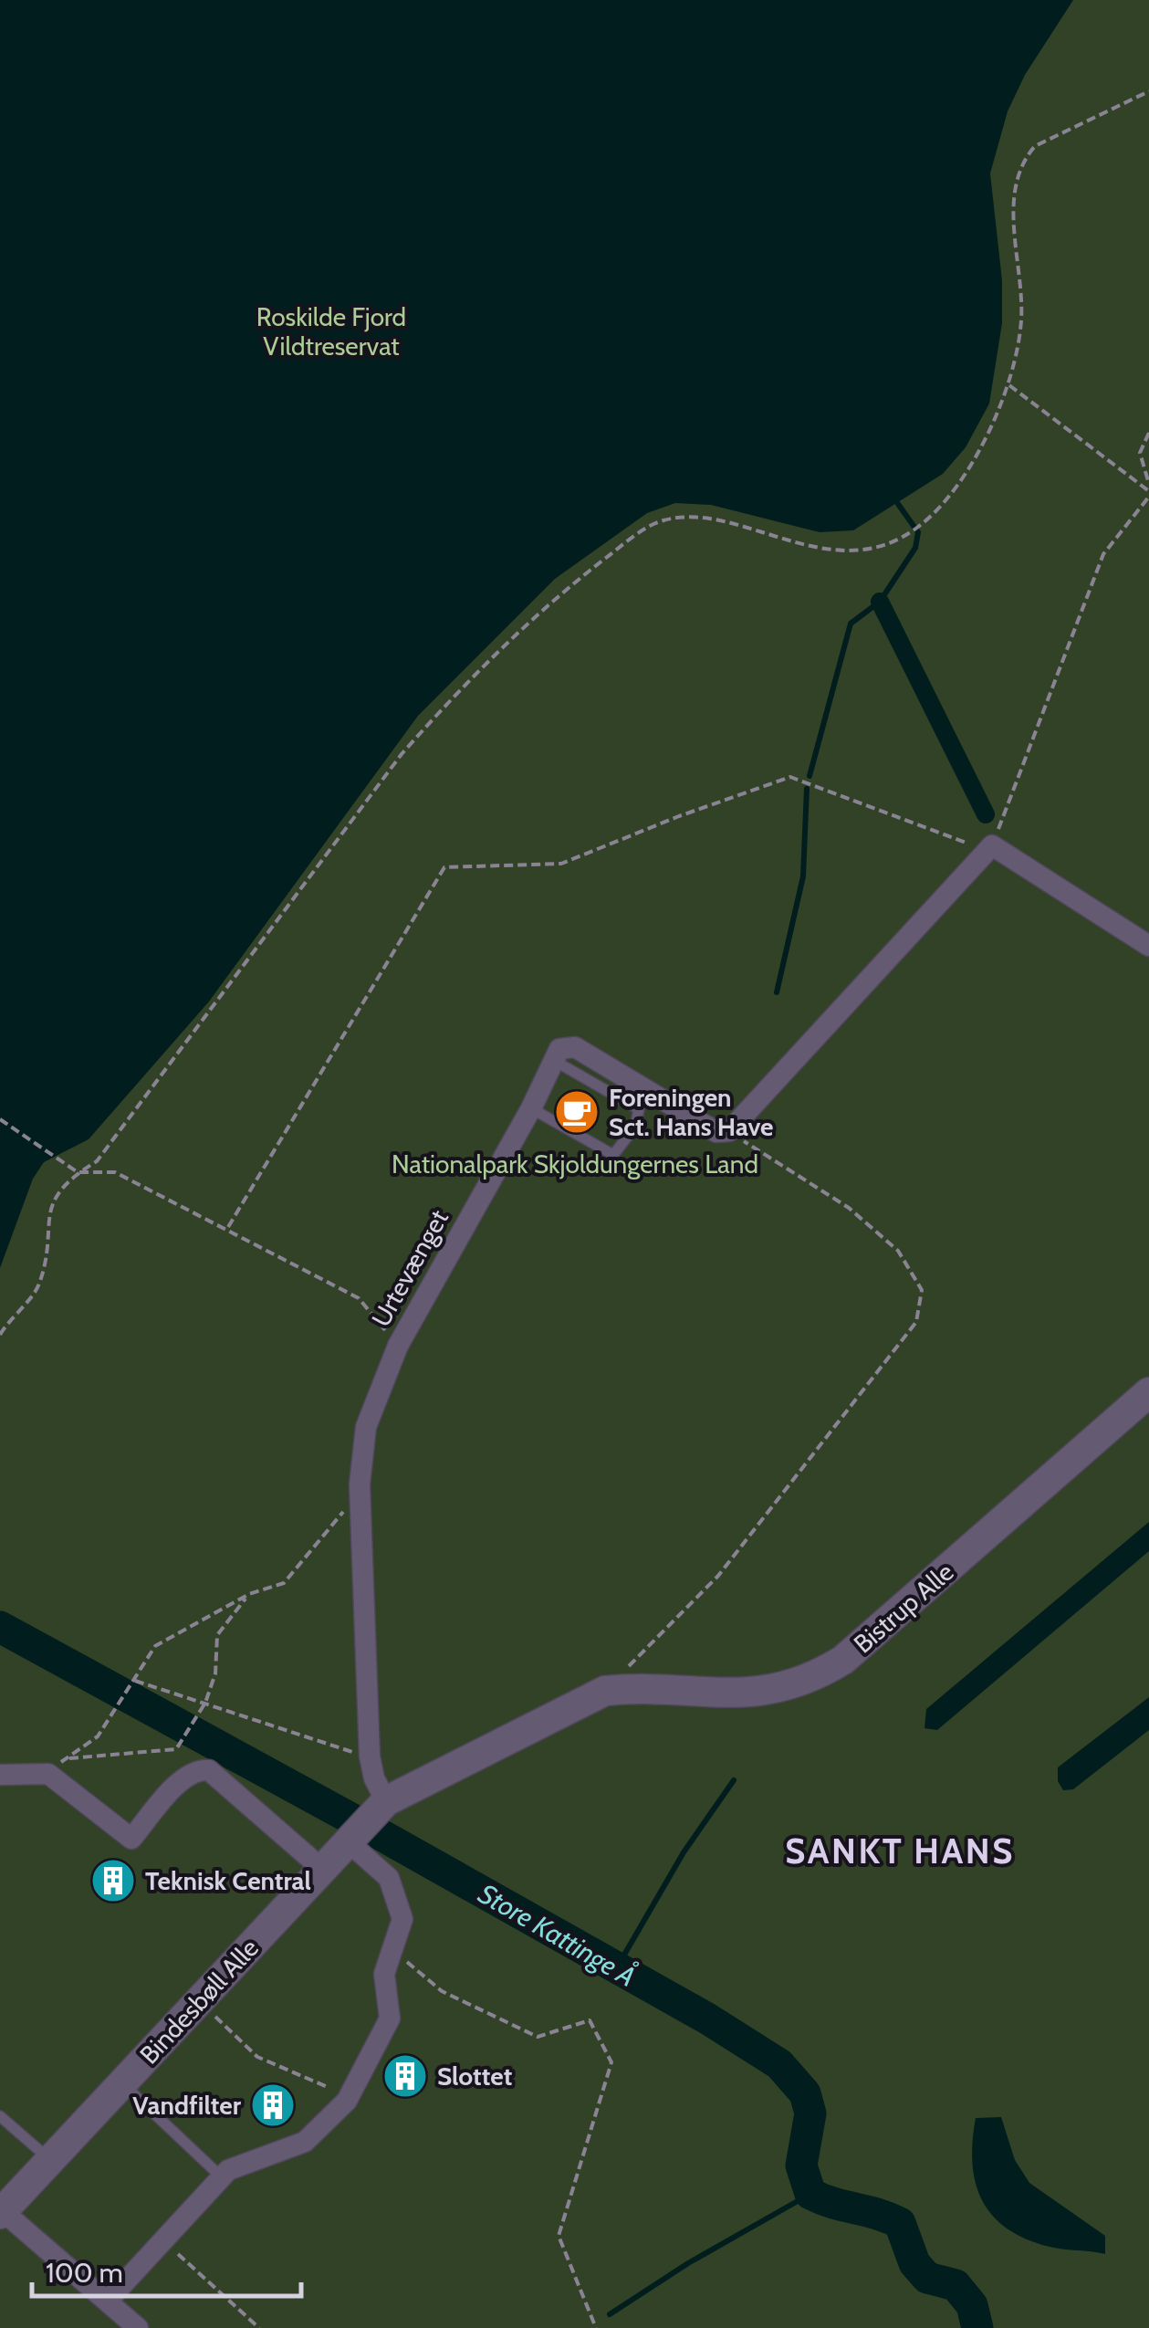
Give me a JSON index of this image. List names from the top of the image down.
{
  "streets": {
    "street": ["Urtevænget", "Bistrup Alle", "Bindesbøll Alle"]
  },
  "crossings": [
    ["Urtevænget", "Bindesbøll Alle"],
    ["Bistrup Alle", "Bindesbøll Alle"]
  ],
  "districts": ["SANKT HANS"],
  "water": ["Store Kattinge Å"],
  "parks": ["Roskilde Fjord Vildtreservat", "Nationalpark Skjoldungernes Land"],
  "places": {
    "cafe": ["Foreningen Sct. Hans Have"],
    "building": ["Teknisk Central", "Slottet", "Vandfilter"]
  },
  "scale_bar": "100 m"
}
